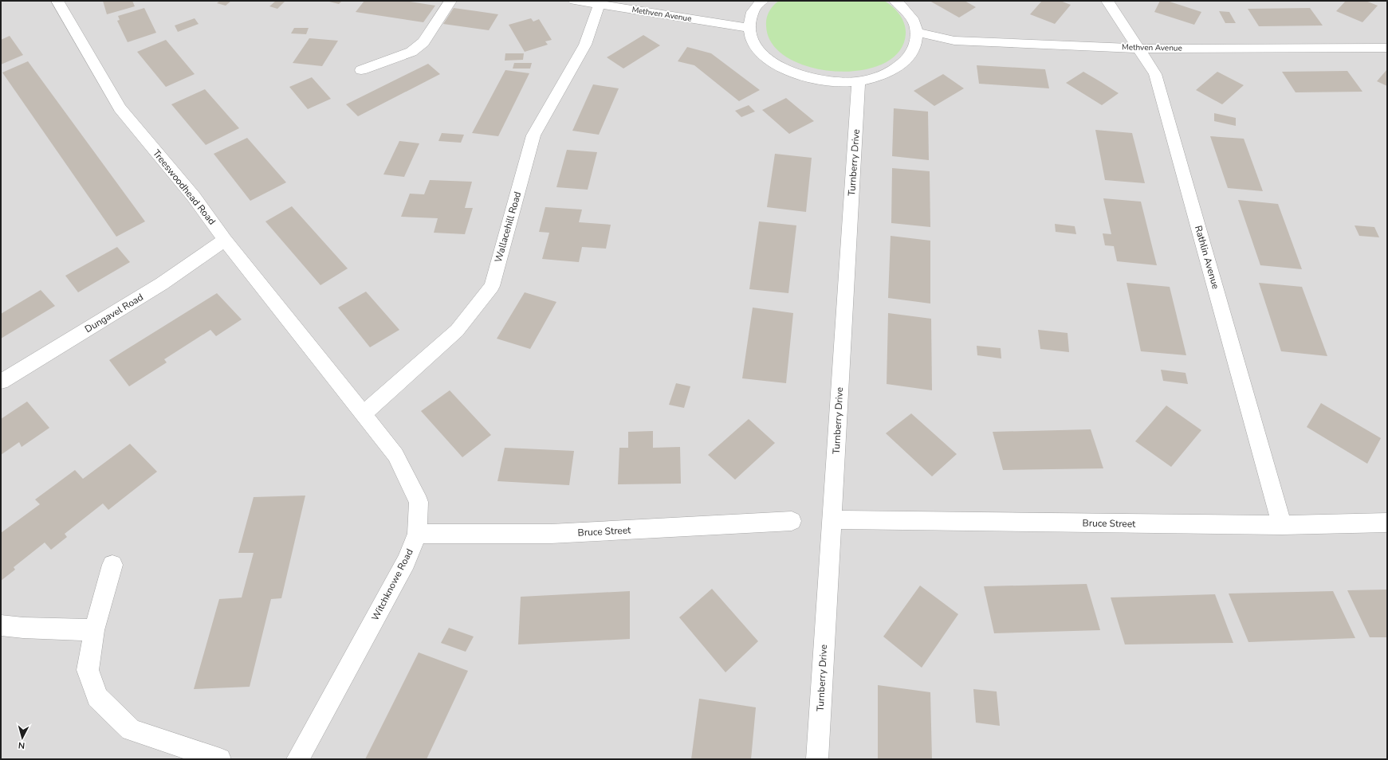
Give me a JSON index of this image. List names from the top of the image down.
{
  "streets": {
    "street": [
      "Methven Avenue",
      "Turnberry Drive",
      "Treeswoodhead Road",
      "Wallacehill Road",
      "Rathlin Avenue",
      "Dungavel Road",
      "Bruce Street",
      "Witchknowe Road"
    ]
  },
  "crossings": [
    ["Methven Avenue", "Wallacehill Road"],
    ["Methven Avenue", "Rathlin Avenue"],
    ["Turnberry Drive", "Bruce Street"],
    ["Treeswoodhead Road", "Dungavel Road"],
    ["Treeswoodhead Road", "Witchknowe Road"],
    ["Wallacehill Road", "Witchknowe Road"],
    ["Rathlin Avenue", "Bruce Street"],
    ["Bruce Street", "Witchknowe Road"]
  ],
  "north": "bottom"
}
